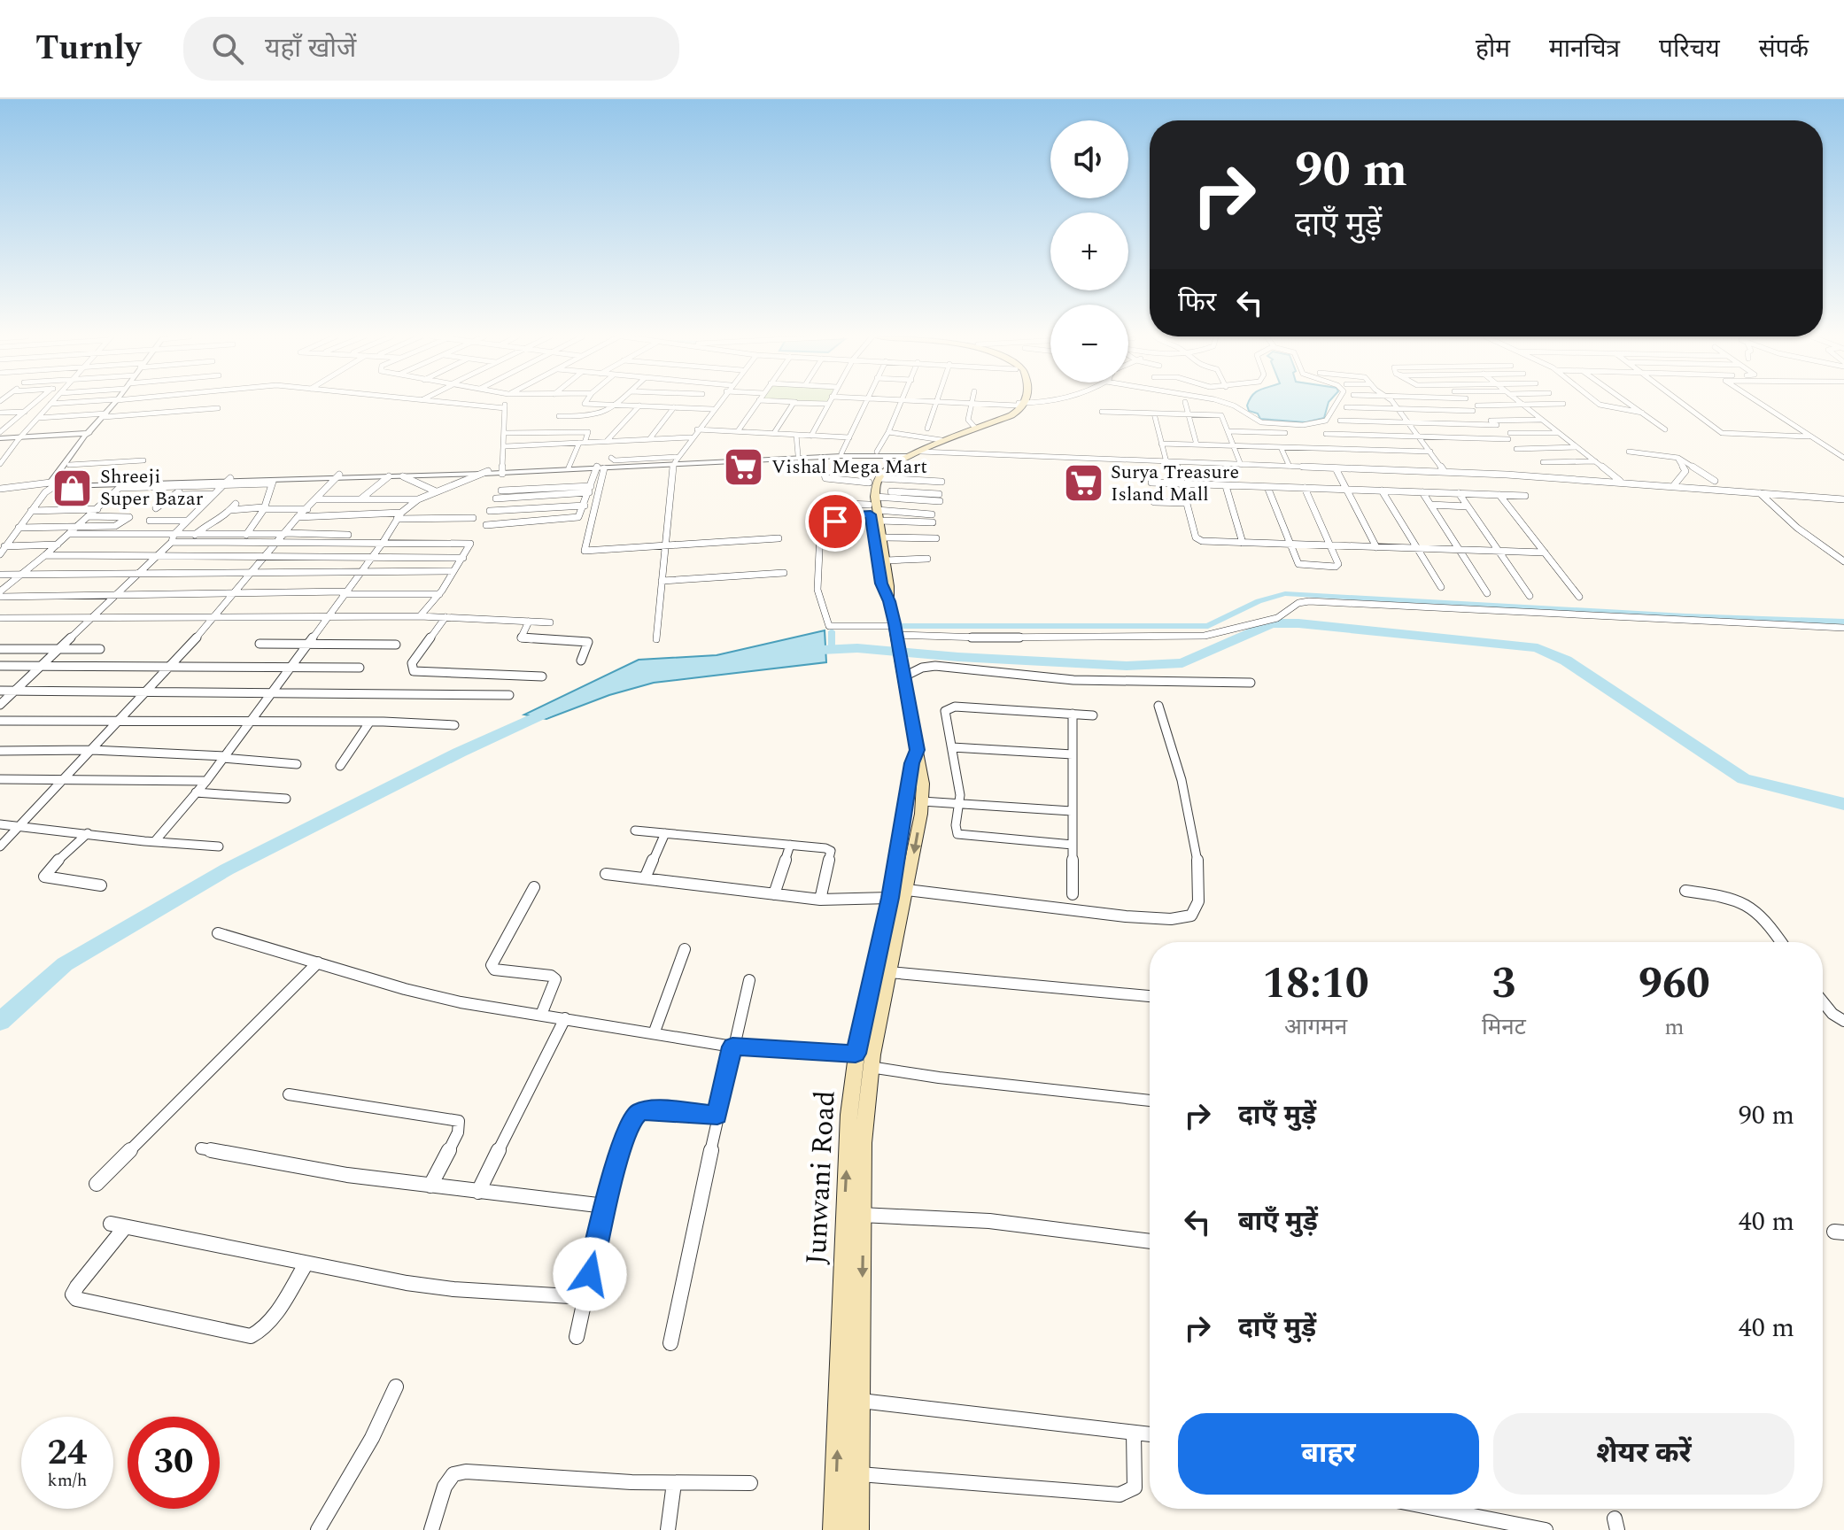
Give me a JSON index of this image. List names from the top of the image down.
{
  "streets": {
    "main road": ["Junwani Road"]
  },
  "places": {
    "supermarket": ["Vishal Mega Mart", "Surya Treasure Island Mall"],
    "shop": ["Shreeji Super Bazar"]
  },
  "page": {
    "header": "Turnly",
    "search": "यहाँ खोजें",
    "nav": [
      "होम",
      "मानचित्र",
      "परिचय",
      "संपर्क"
    ],
    "map_buttons": ["+", "−"],
    "turn": ["90 m", "दाएँ मुड़ें"],
    "then": "फिर",
    "eta": [
      "18:10",
      "आगमन",
      "3",
      "मिनट",
      "960",
      "m"
    ],
    "list": [
      {
        "name": "दाएँ मुड़ें",
        "value": "90 m"
      },
      {
        "name": "बाएँ मुड़ें",
        "value": "40 m"
      },
      {
        "name": "दाएँ मुड़ें",
        "value": "40 m"
      }
    ],
    "buttons": ["बाहर", "शेयर करें"],
    "speed": "24 km/h",
    "limit": "30"
  }
}
